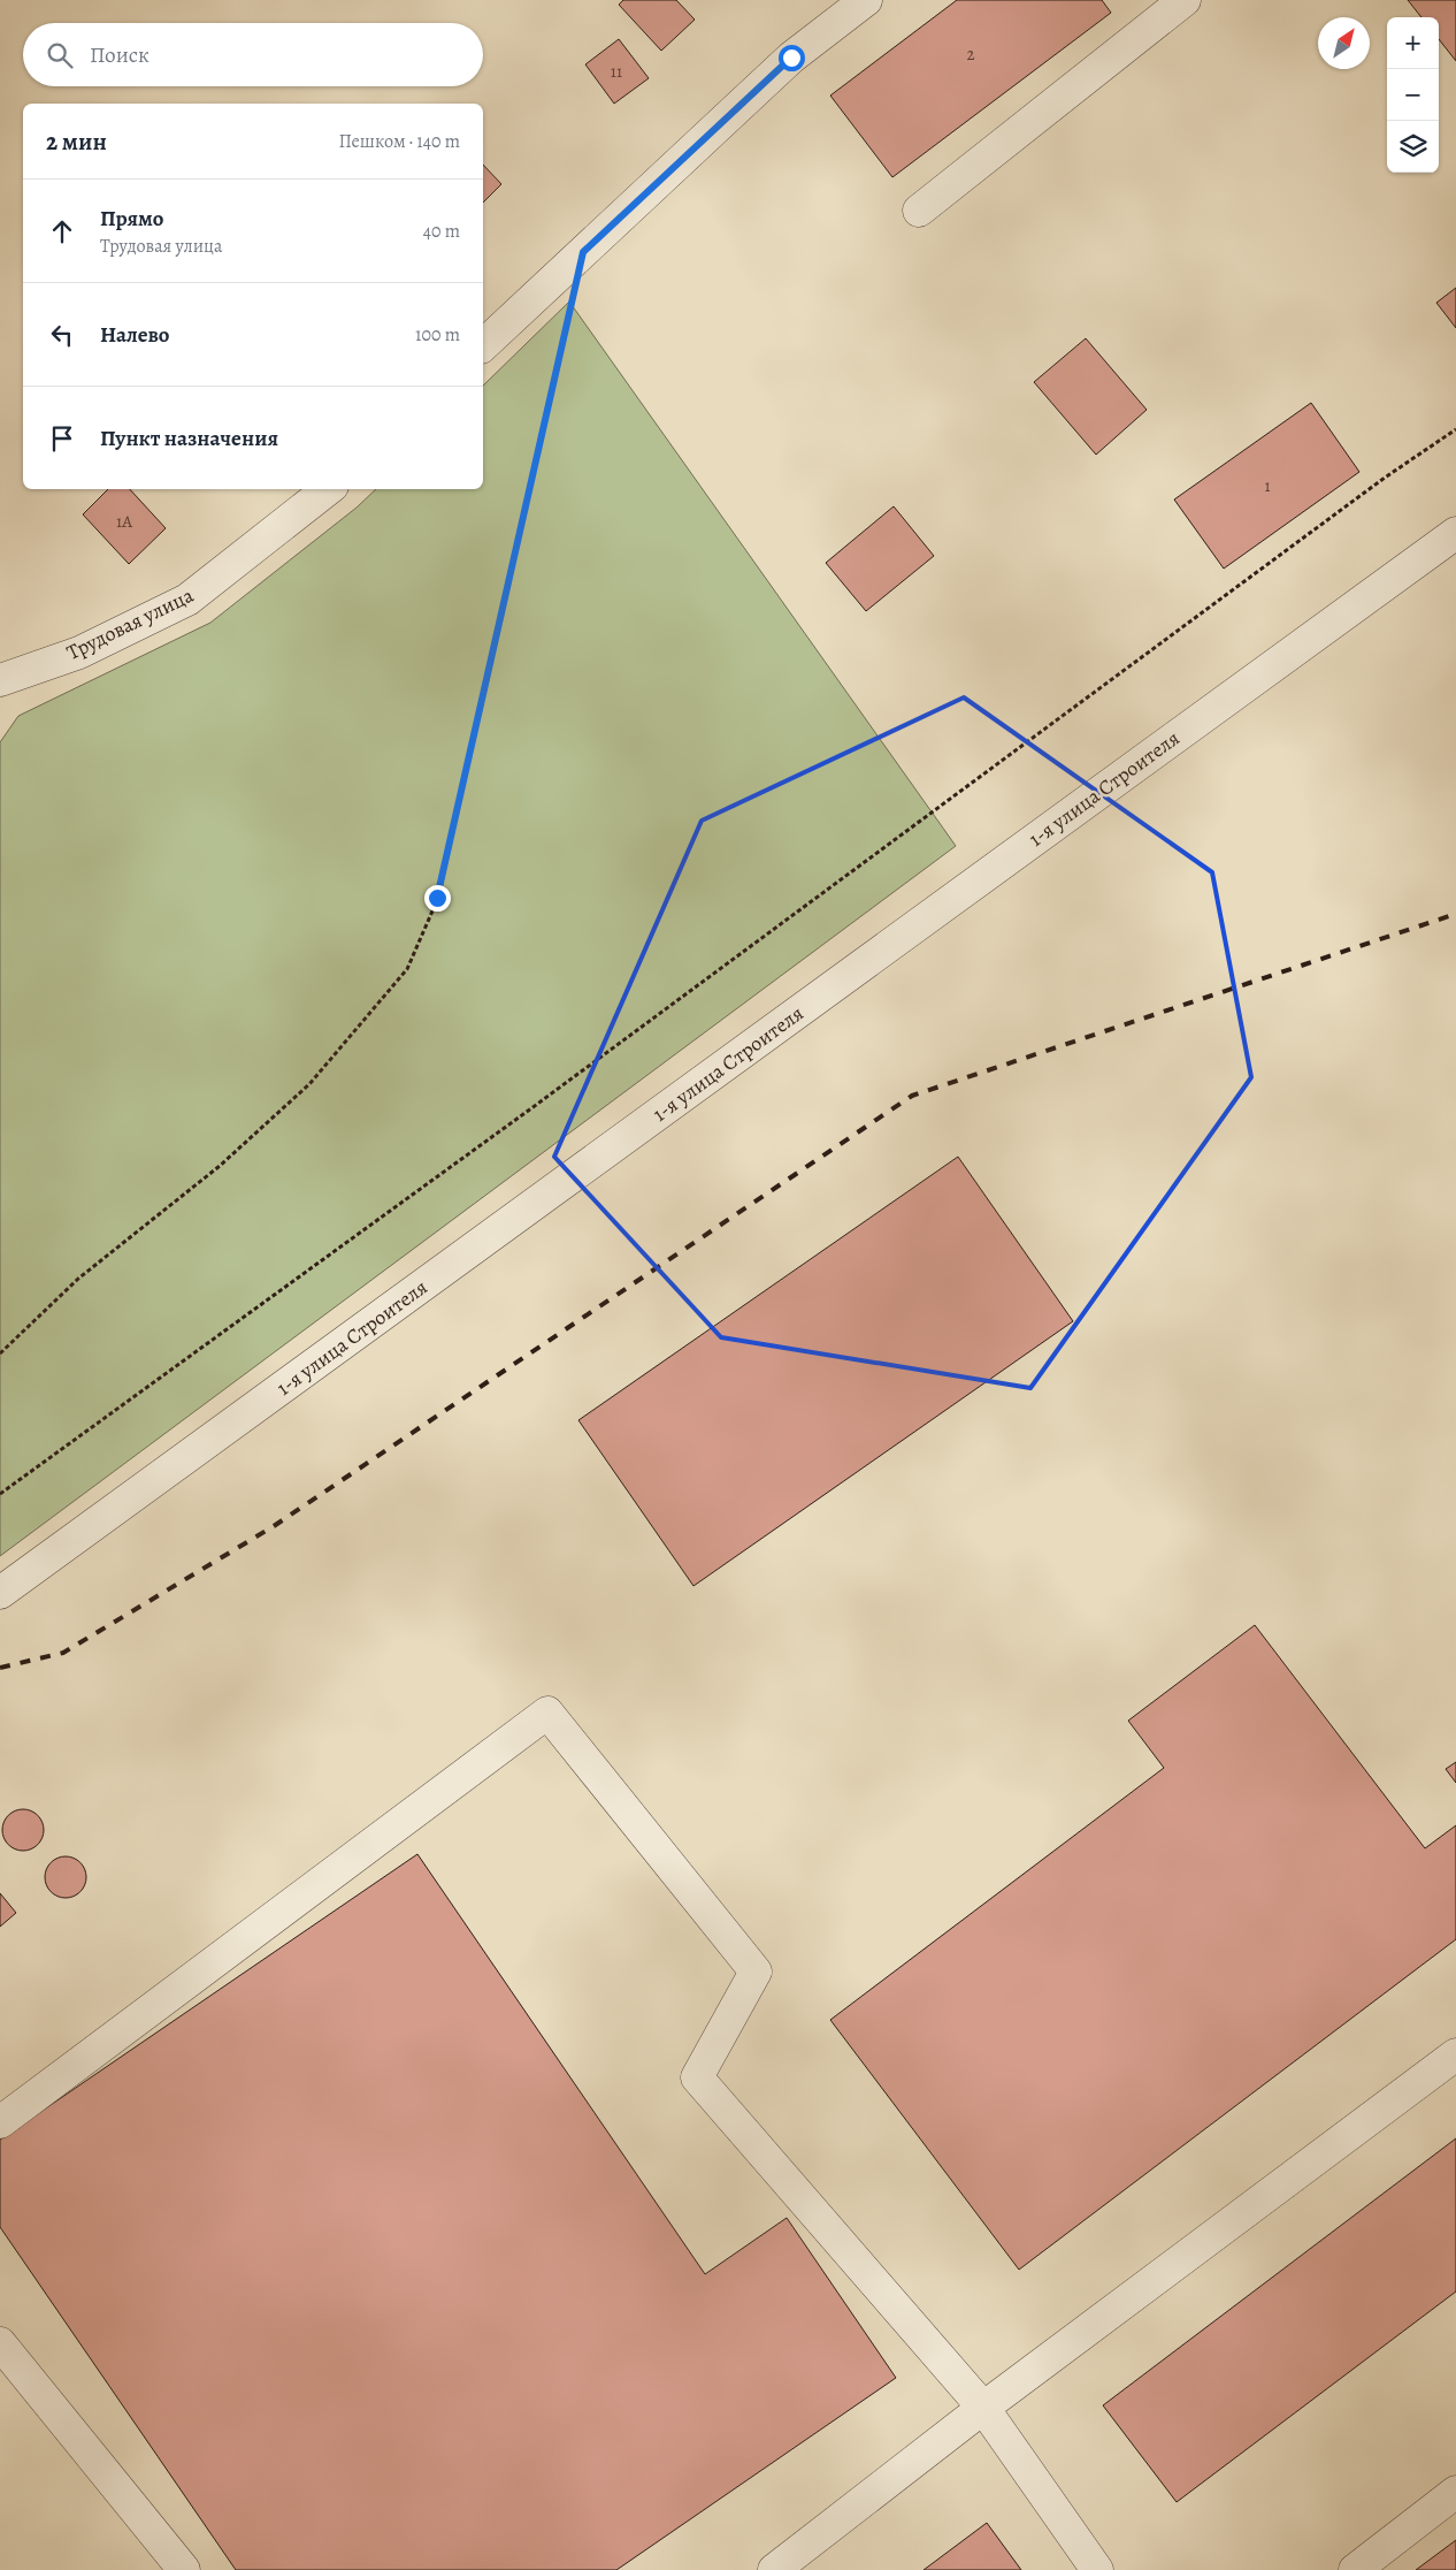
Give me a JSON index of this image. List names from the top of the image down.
{
  "streets": {
    "street": ["Трудовая улица", "1-я улица Строителя"]
  },
  "house_numbers": [
    "2",
    "11",
    "1",
    "1А"
  ],
  "north": "top right",
  "page": {
    "map_buttons": ["+", "−"],
    "search": "Поиск",
    "heading": ["2 мин", "Пешком · 140 m"],
    "list": [
      ["Прямо", "Трудовая улица", "40 m"],
      ["Налево", "100 m"],
      "Пункт назначения"
    ]
  }
}
